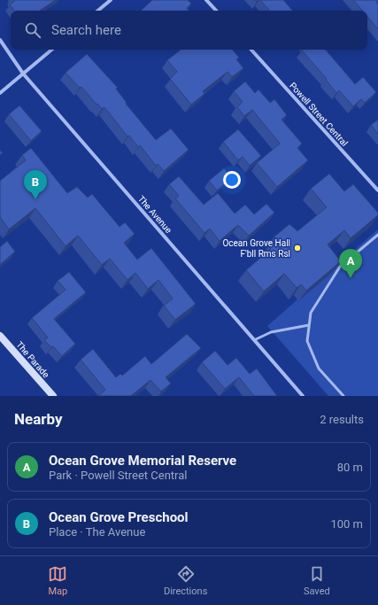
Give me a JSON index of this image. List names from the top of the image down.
{
  "streets": {
    "main road": ["The Parade"],
    "street": ["Powell Street Central", "The Avenue"]
  },
  "places": ["Ocean Grove Hall F'bll Rms Rsl"],
  "page": {
    "search": "Search here",
    "pins": ["B", "A"],
    "heading": ["Nearby", "2 results"],
    "list": [
      {
        "mark": "A",
        "name": "Ocean Grove Memorial Reserve",
        "note": "Park · Powell Street Central",
        "value": "80 m"
      },
      {
        "mark": "B",
        "name": "Ocean Grove Preschool",
        "note": "Place · The Avenue",
        "value": "100 m"
      }
    ],
    "nav": ["Map", "Directions", "Saved"]
  }
}
